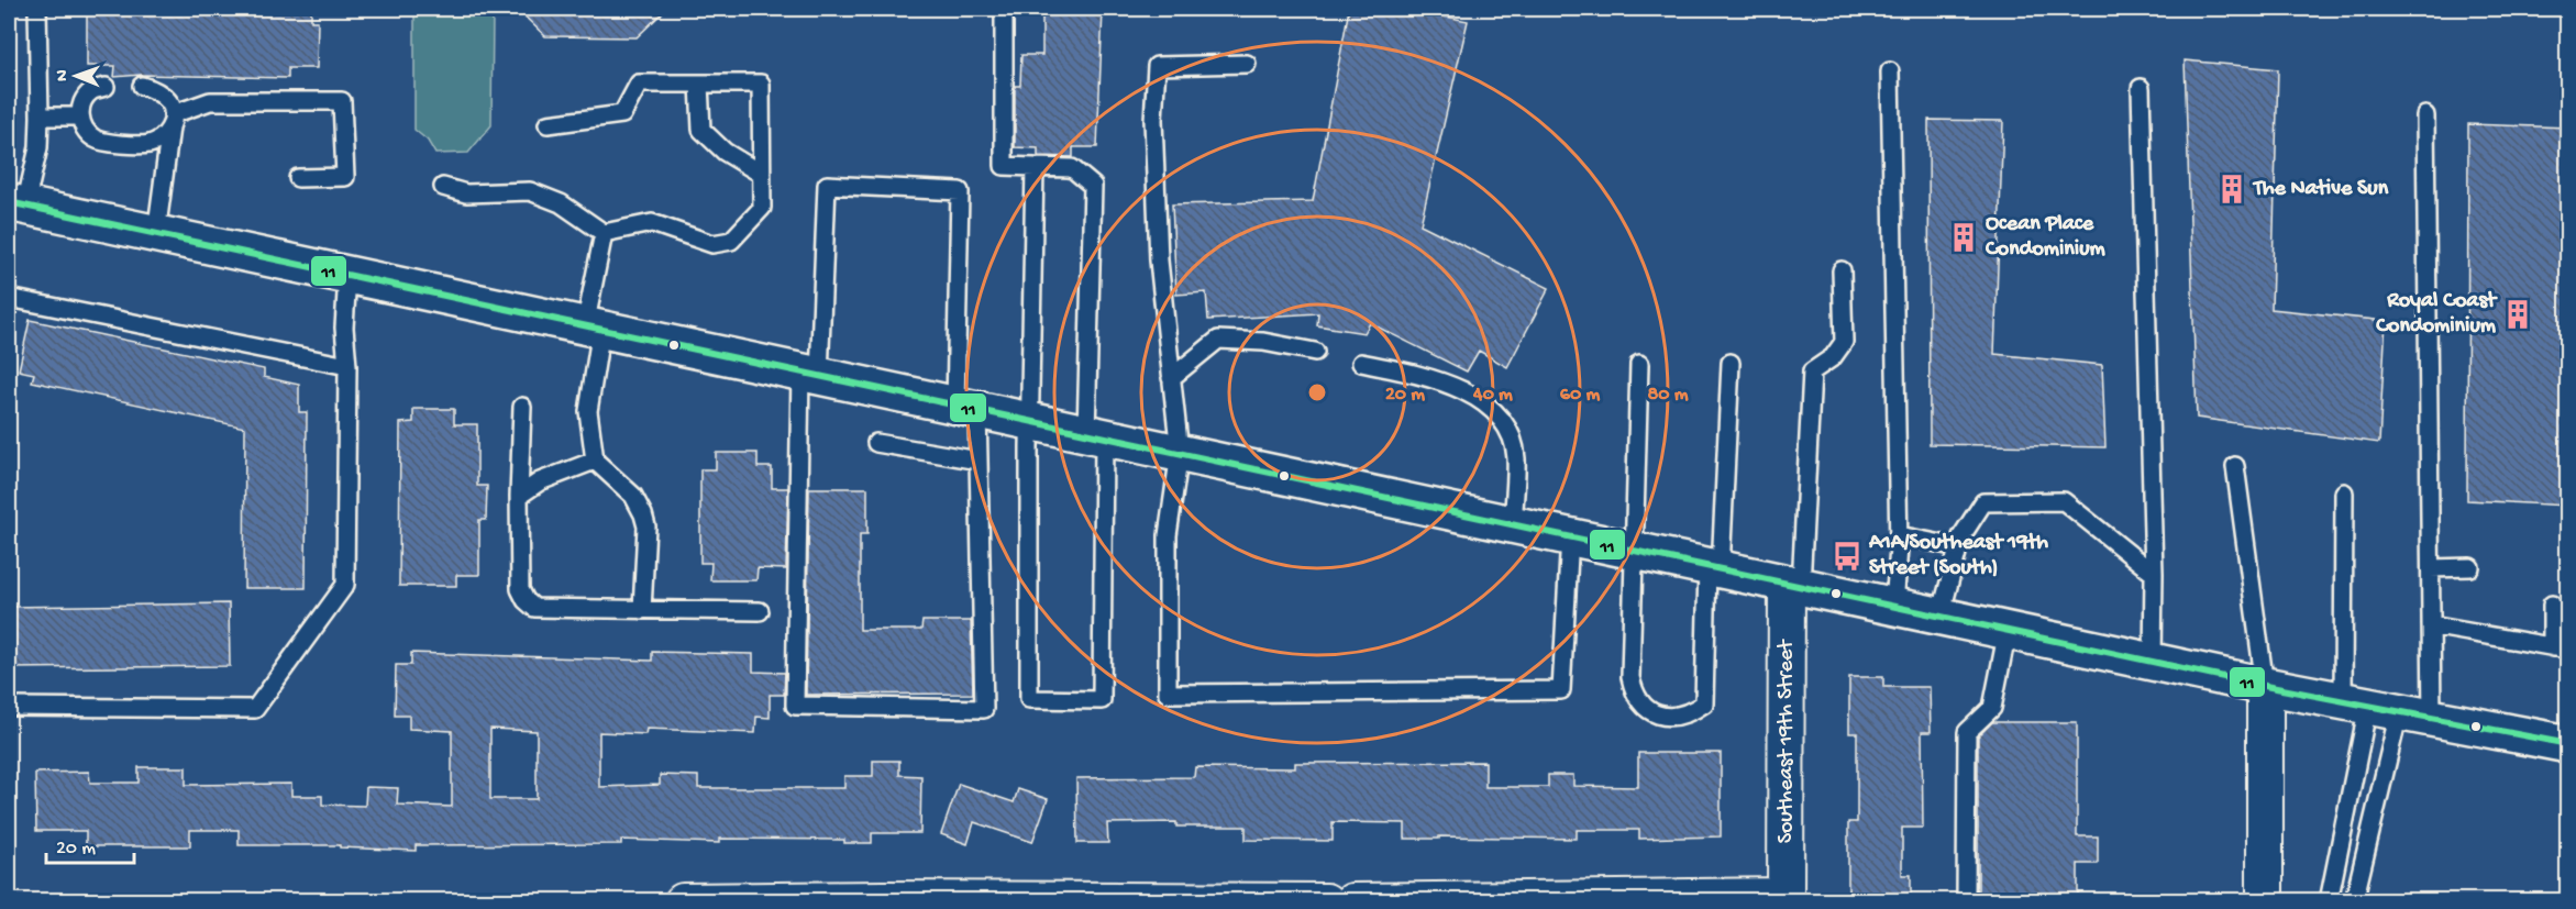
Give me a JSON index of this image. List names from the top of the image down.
{
  "streets": {
    "street": ["Southeast 19th Street"]
  },
  "places": {
    "building": ["The Native Sun", "Ocean Place Condominium", "Royal Coast Condominium"],
    "bus stop": ["A1A/Southeast 19th Street (South)"]
  },
  "lines": ["transit line 11"],
  "scale_bar": "20 m",
  "north": "left",
  "rings": [
    "20 m",
    "40 m",
    "60 m",
    "80 m"
  ]
}
